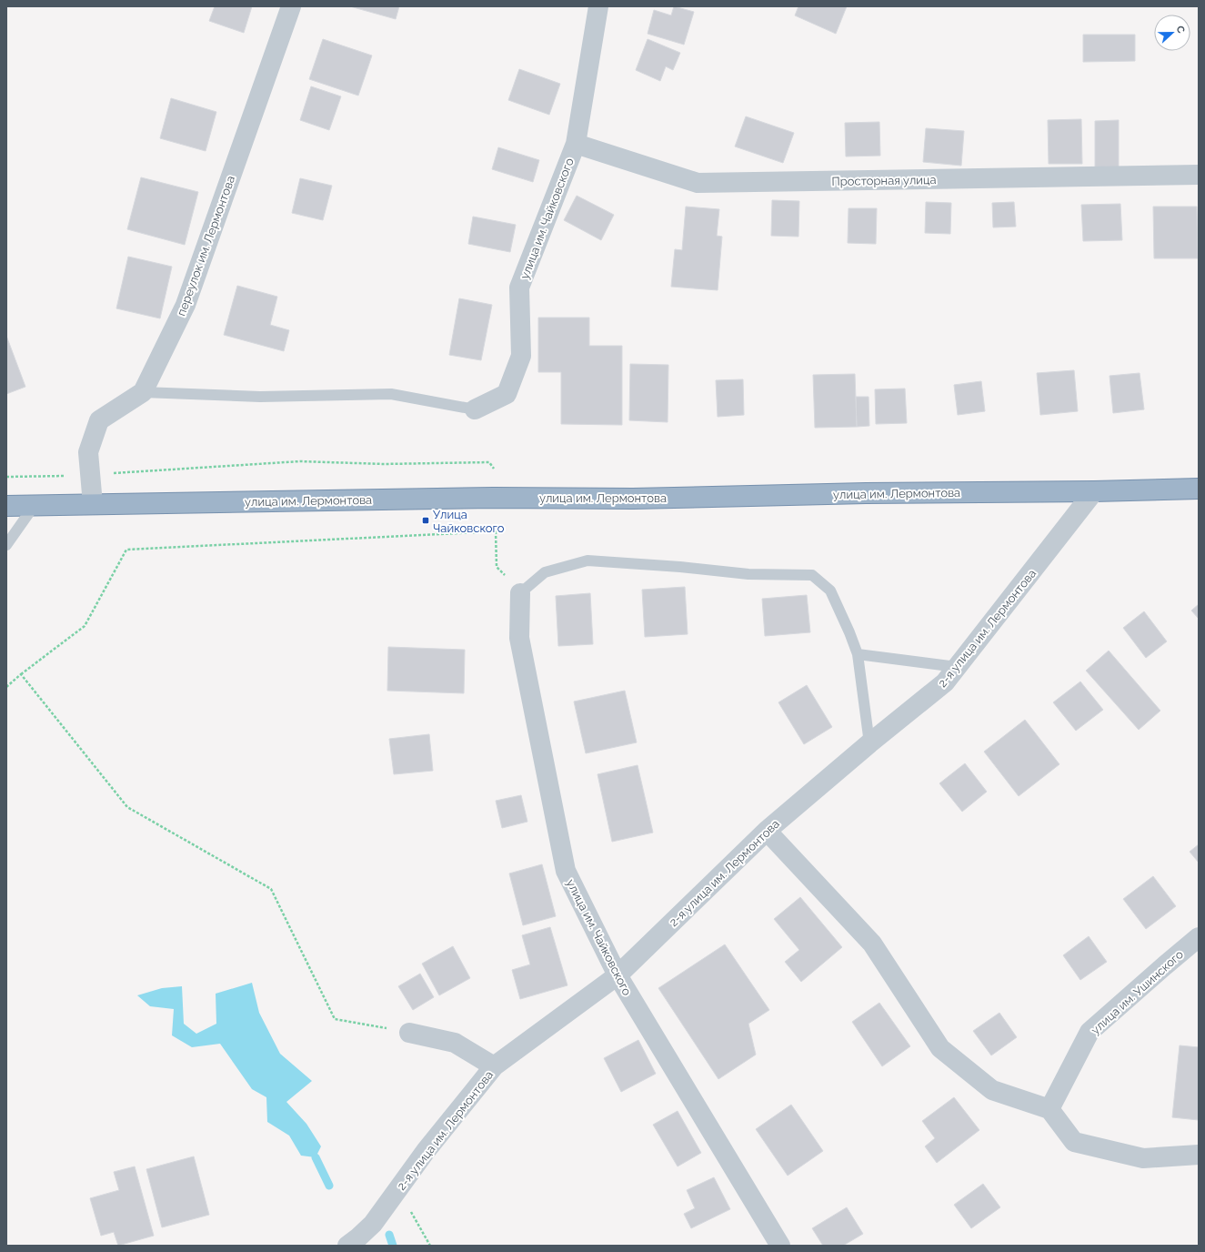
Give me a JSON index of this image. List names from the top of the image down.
{
  "streets": {
    "highway": ["улица им. Лермонтова"],
    "street": [
      "Просторная улица",
      "улица им. Чайковского",
      "переулок им. Лермонтова",
      "2-я улица им. Лермонтова",
      "улица им. Ушинского"
    ]
  },
  "crossings": [
    ["Просторная улица", "улица им. Чайковского"],
    ["улица им. Чайковского", "2-я улица им. Лермонтова"],
    ["переулок им. Лермонтова", "улица им. Лермонтова"],
    ["улица им. Лермонтова", "2-я улица им. Лермонтова"]
  ],
  "places": {
    "transit": ["Улица Чайковского"]
  },
  "north": "right"
}
